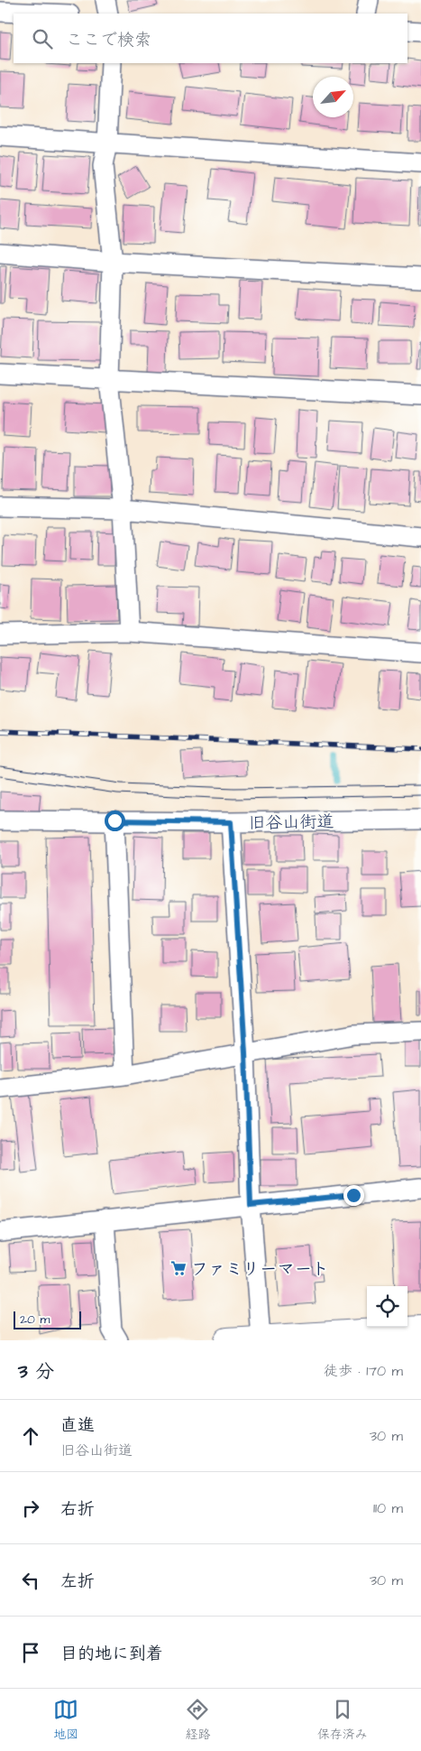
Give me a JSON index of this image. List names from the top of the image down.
{
  "streets": {
    "street": ["旧谷山街道"]
  },
  "places": {
    "supermarket": ["ファミリーマート"]
  },
  "scale_bar": "20 m",
  "north": "top right",
  "page": {
    "search": "ここで検索",
    "scale": "20 m",
    "heading": ["3 分", "徒歩 · 170 m"],
    "list": [
      ["直進", "旧谷山街道", "30 m"],
      ["右折", "110 m"],
      ["左折", "30 m"],
      "目的地に到着"
    ],
    "nav": ["地図", "経路", "保存済み"]
  }
}
